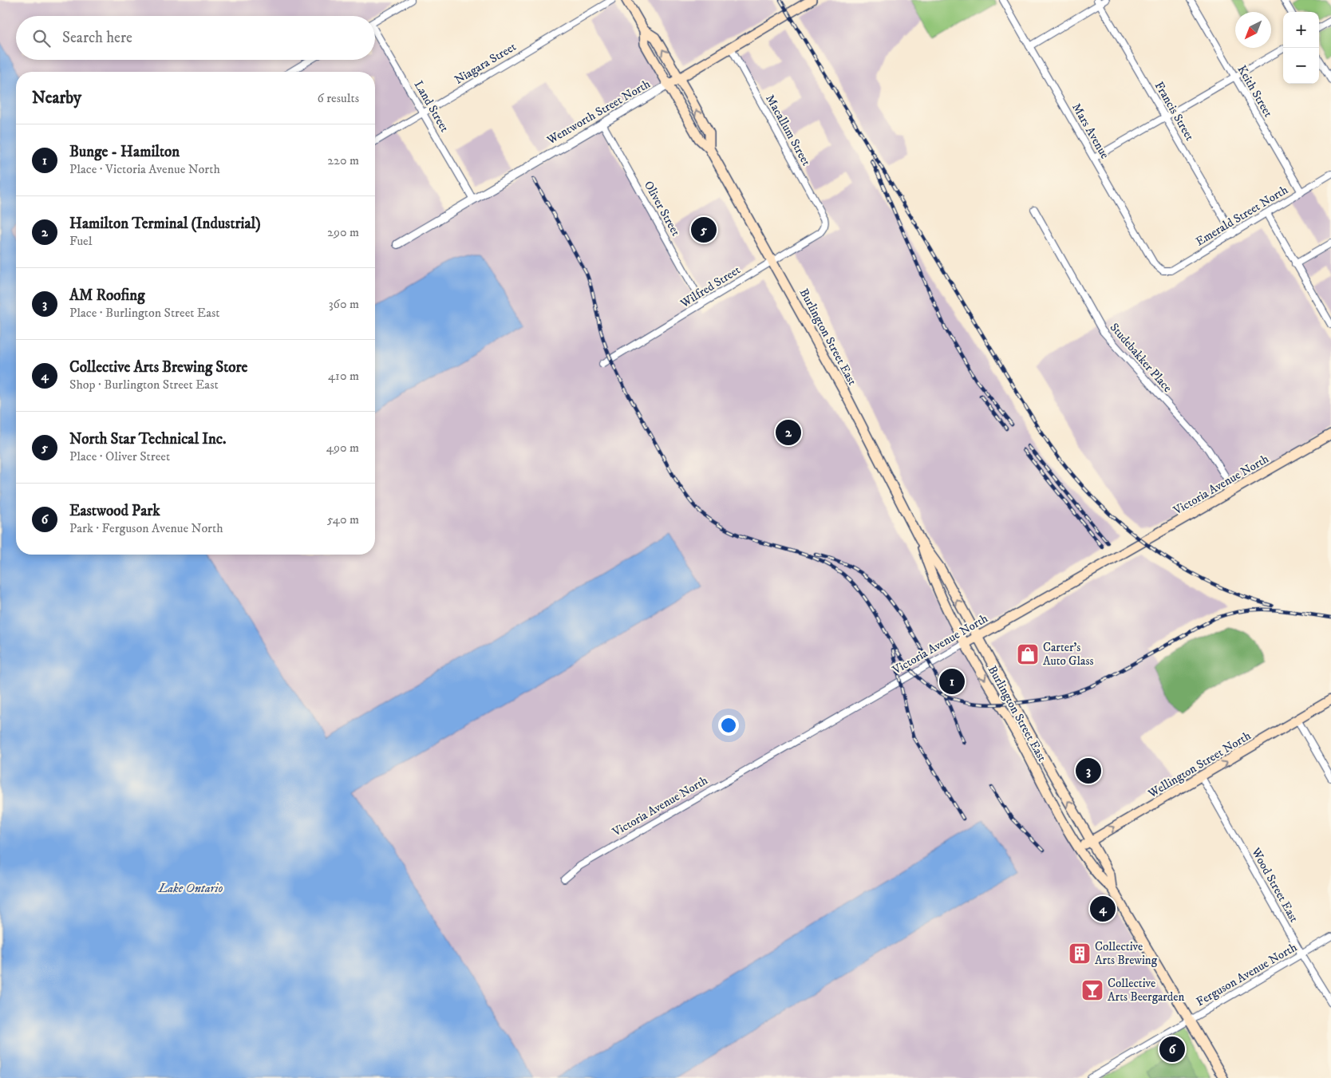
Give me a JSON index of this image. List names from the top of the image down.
{
  "streets": {
    "main road": [
      "Wentworth Street North",
      "Burlington Street East",
      "Victoria Avenue North",
      "Wellington Street North"
    ],
    "street": [
      "Niagara Street",
      "Keith Street",
      "Land Street",
      "Francis Street",
      "Macallum Street",
      "Mars Avenue",
      "Oliver Street",
      "Emerald Street North",
      "Wilfred Street",
      "Studebakker Place",
      "Wood Street East",
      "Ferguson Avenue North"
    ]
  },
  "crossings": [
    ["Niagara Street", "Land Street"],
    ["Keith Street", "Emerald Street North"],
    ["Land Street", "Wentworth Street North"],
    ["Francis Street", "Emerald Street North"],
    ["Wentworth Street North", "Macallum Street"],
    ["Wentworth Street North", "Oliver Street"],
    ["Wentworth Street North", "Burlington Street East"],
    ["Macallum Street", "Wilfred Street"],
    ["Mars Avenue", "Emerald Street North"],
    ["Oliver Street", "Wilfred Street"],
    ["Wilfred Street", "Burlington Street East"],
    ["Burlington Street East", "Victoria Avenue North"],
    ["Burlington Street East", "Wellington Street North"],
    ["Burlington Street East", "Ferguson Avenue North"],
    ["Studebakker Place", "Victoria Avenue North"],
    ["Wellington Street North", "Wood Street East"],
    ["Wood Street East", "Ferguson Avenue North"]
  ],
  "one_way": ["Wellington Street North"],
  "water": ["Lake Ontario"],
  "places": {
    "shop": ["Carter's Auto Glass"],
    "building": ["Collective Arts Brewing"],
    "bar": ["Collective Arts Beergarden"]
  },
  "north": "bottom left",
  "page": {
    "map_buttons": ["+", "−"],
    "search": "Search here",
    "heading": ["Nearby", "6 results"],
    "list": [
      {
        "mark": "1",
        "name": "Bunge - Hamilton",
        "note": "Place · Victoria Avenue North",
        "value": "220 m"
      },
      {
        "mark": "2",
        "name": "Hamilton Terminal (Industrial)",
        "note": "Fuel",
        "value": "290 m"
      },
      {
        "mark": "3",
        "name": "AM Roofing",
        "note": "Place · Burlington Street East",
        "value": "360 m"
      },
      {
        "mark": "4",
        "name": "Collective Arts Brewing Store",
        "note": "Shop · Burlington Street East",
        "value": "410 m"
      },
      {
        "mark": "5",
        "name": "North Star Technical Inc.",
        "note": "Place · Oliver Street",
        "value": "490 m"
      },
      {
        "mark": "6",
        "name": "Eastwood Park",
        "note": "Park · Ferguson Avenue North",
        "value": "540 m"
      }
    ],
    "pins": [
      "5",
      "2",
      "1",
      "3",
      "4",
      "6"
    ]
  }
}
